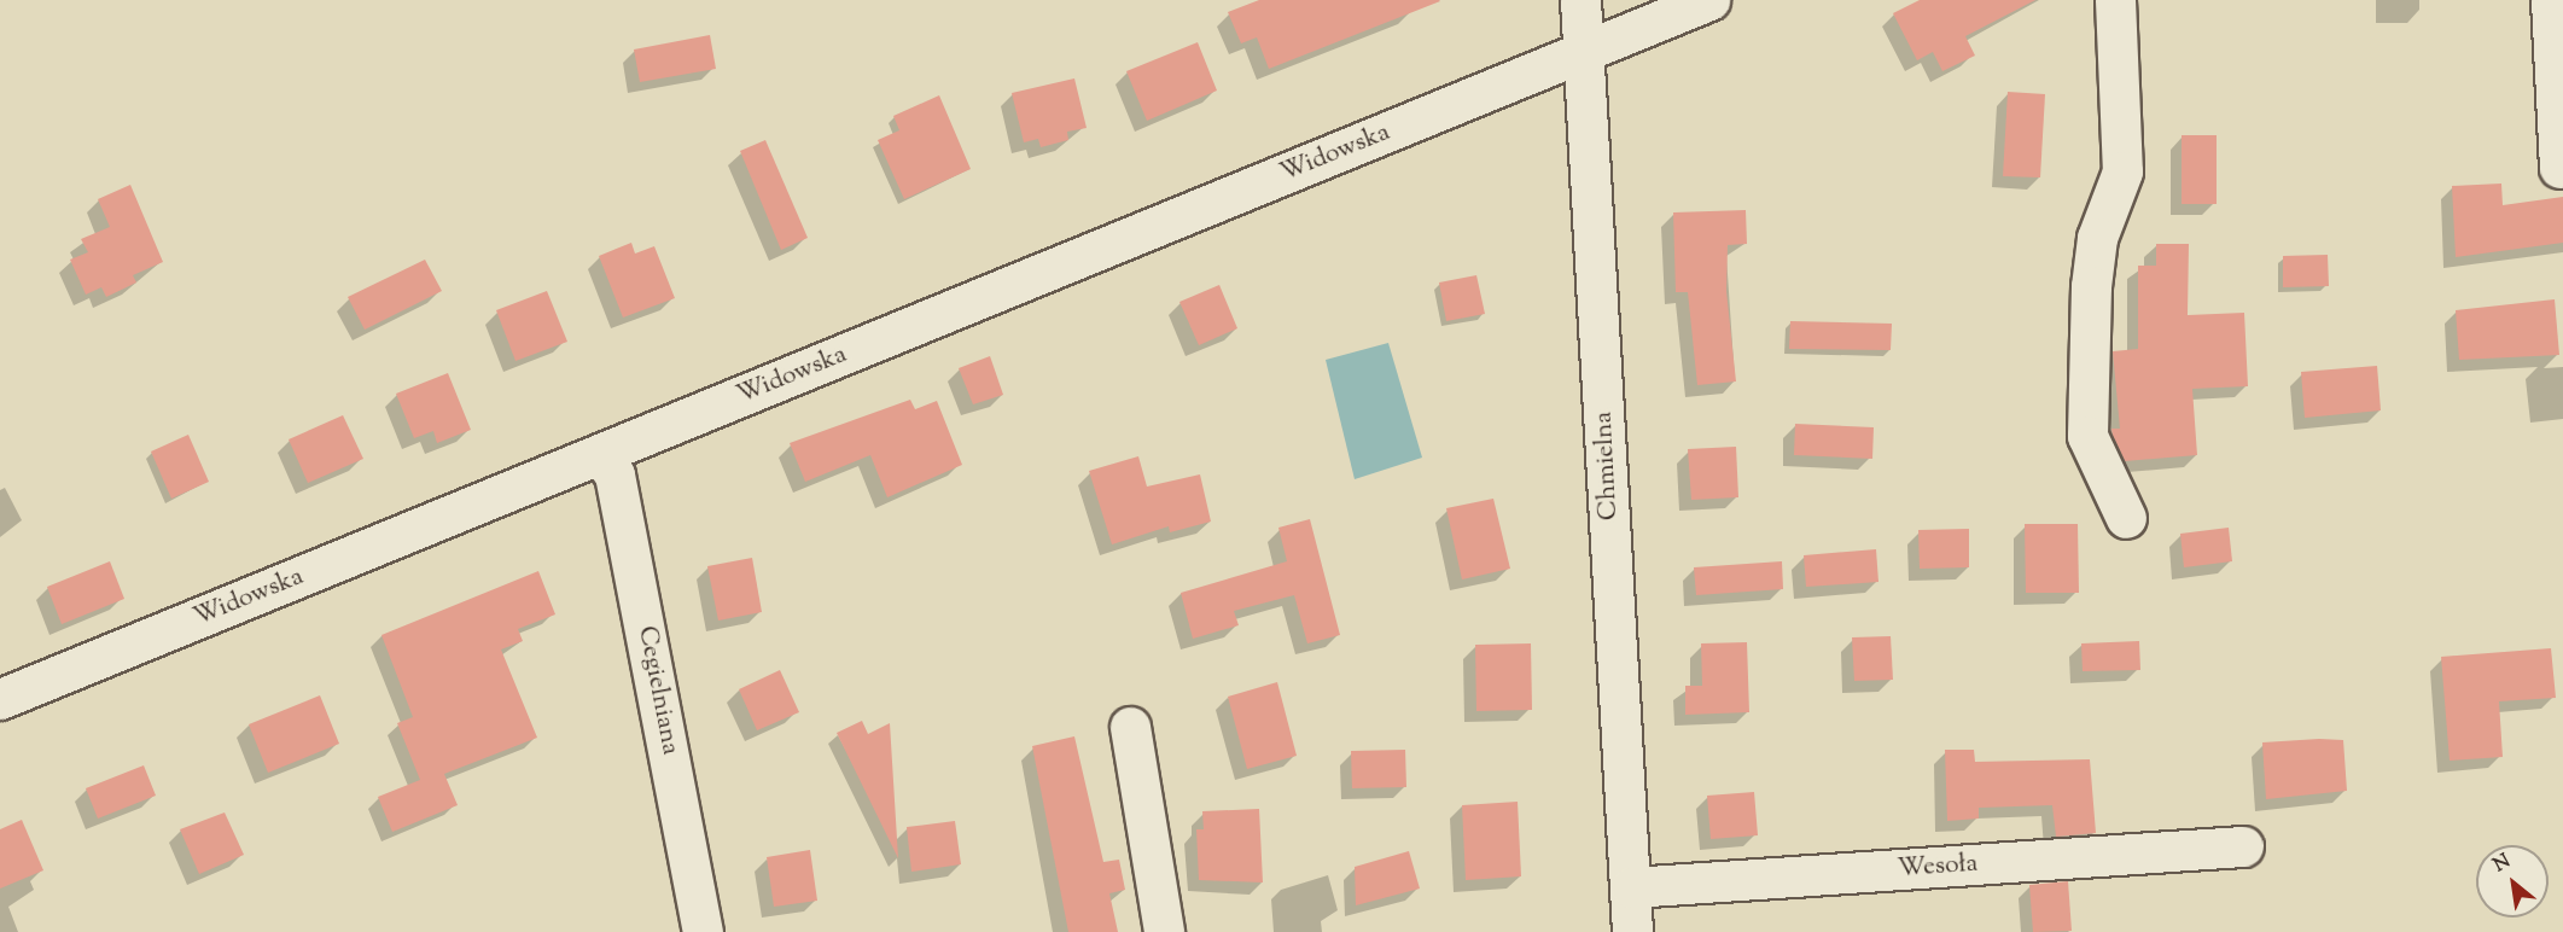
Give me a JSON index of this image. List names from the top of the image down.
{
  "streets": {
    "street": [
      "Widowska",
      "Chmielna",
      "Cegielniana",
      "Wesoła"
    ]
  },
  "crossings": [
    ["Widowska", "Chmielna"],
    ["Widowska", "Cegielniana"],
    ["Chmielna", "Wesoła"]
  ],
  "north": "top left"
}
